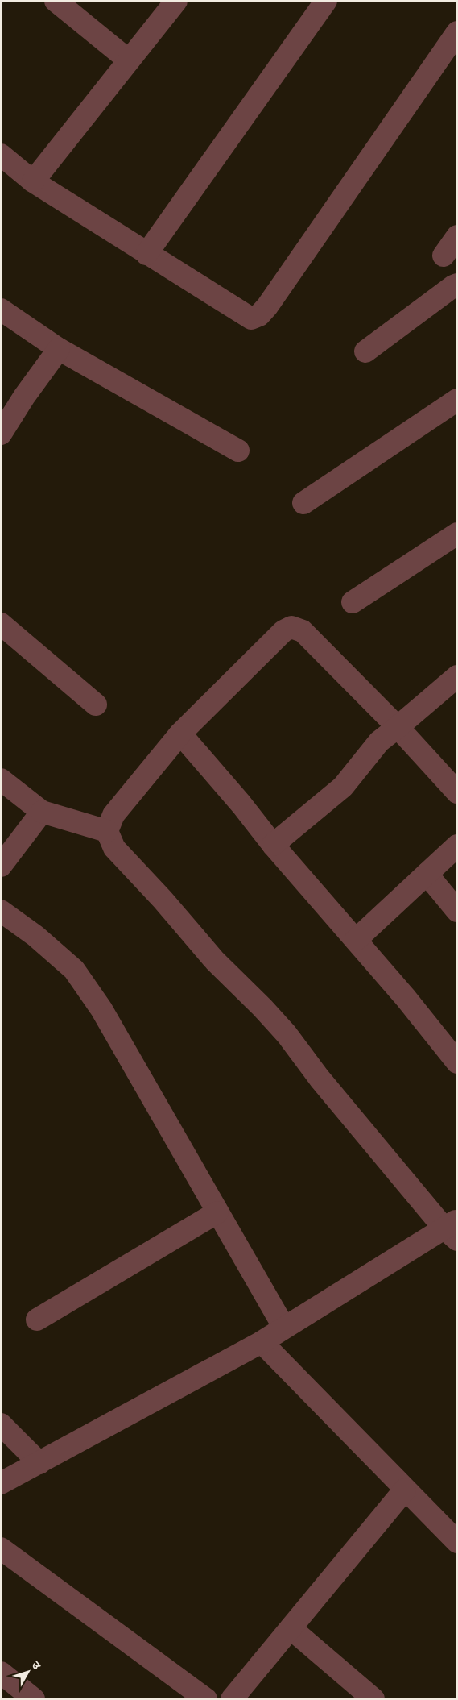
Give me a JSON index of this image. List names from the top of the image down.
{
  "north": "top right"
}
